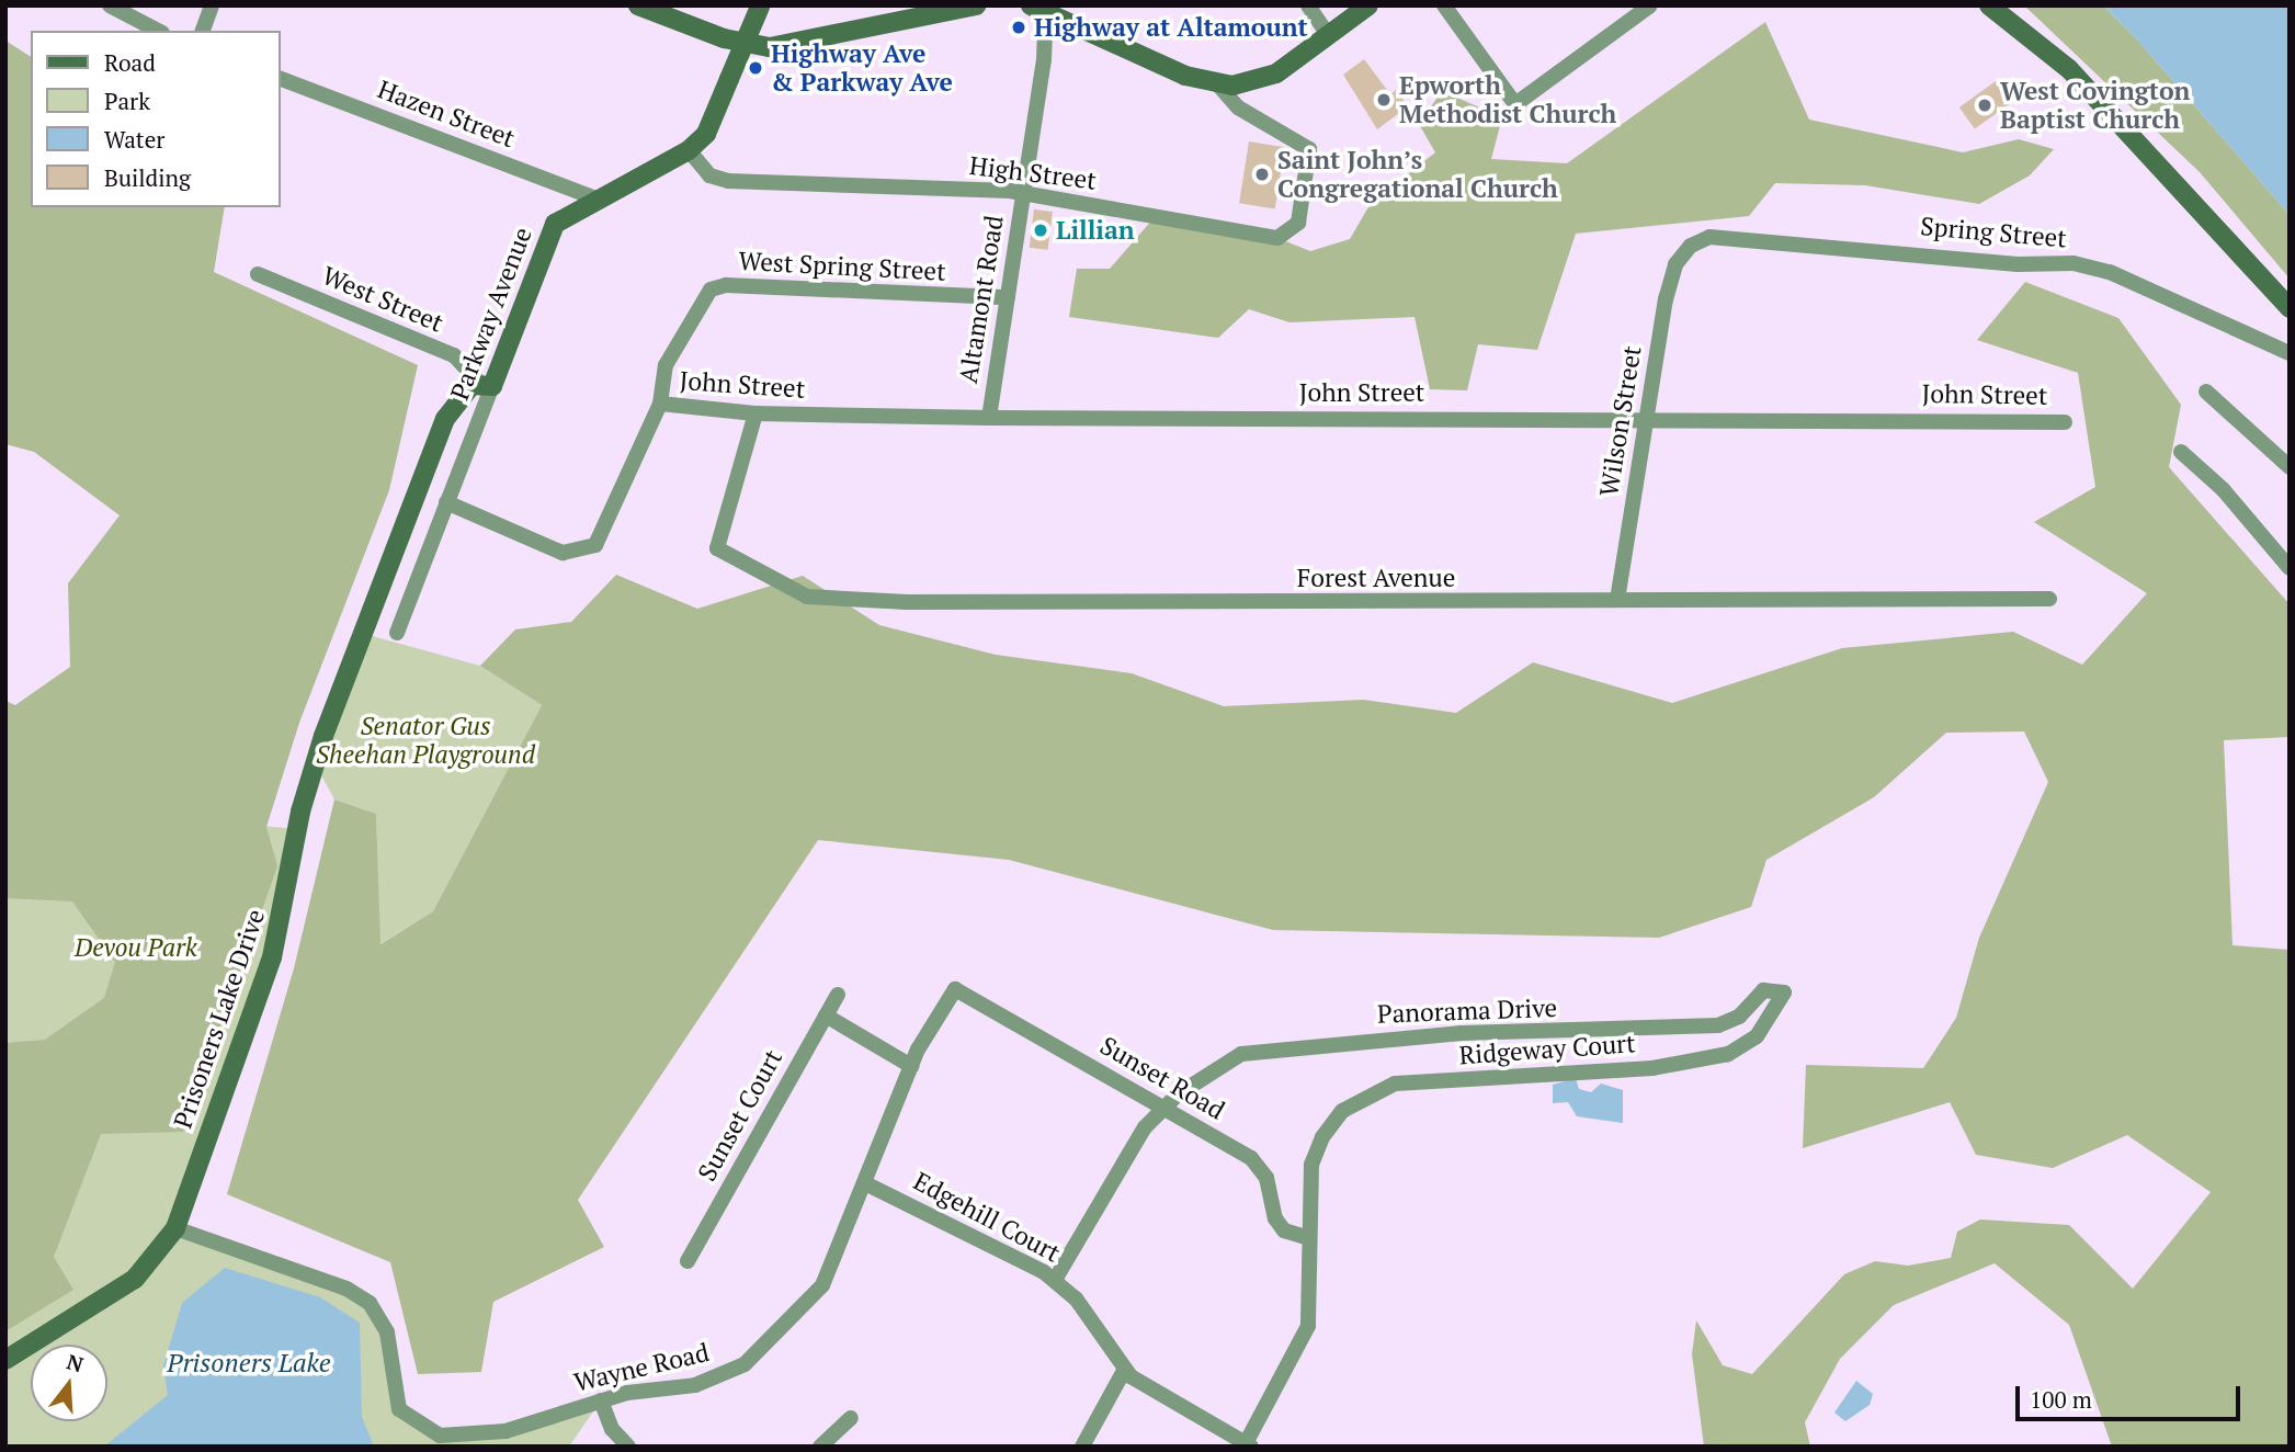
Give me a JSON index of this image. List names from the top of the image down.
{
  "streets": {
    "street": [
      "Hazen Street",
      "High Street",
      "Spring Street",
      "West Spring Street",
      "West Street",
      "Altamont Road",
      "Parkway Avenue",
      "John Street",
      "Wilson Street",
      "Forest Avenue",
      "Panorama Drive",
      "Prisoners Lake Drive",
      "Ridgeway Court",
      "Sunset Road",
      "Sunset Court",
      "Edgehill Court",
      "Wayne Road"
    ]
  },
  "crossings": [
    ["Hazen Street", "Parkway Avenue"],
    ["High Street", "Altamont Road"],
    ["High Street", "Parkway Avenue"],
    ["Spring Street", "Wilson Street"],
    ["West Spring Street", "Altamont Road"],
    ["West Spring Street", "Parkway Avenue"],
    ["West Spring Street", "John Street"],
    ["West Street", "Parkway Avenue"],
    ["West Street", "Prisoners Lake Drive"],
    ["Altamont Road", "John Street"],
    ["Parkway Avenue", "Prisoners Lake Drive"],
    ["John Street", "Wilson Street"],
    ["John Street", "Forest Avenue"],
    ["Wilson Street", "Forest Avenue"],
    ["Panorama Drive", "Ridgeway Court"],
    ["Panorama Drive", "Sunset Road"],
    ["Prisoners Lake Drive", "Wayne Road"],
    ["Ridgeway Court", "Sunset Road"],
    ["Sunset Road", "Wayne Road"],
    ["Edgehill Court", "Wayne Road"]
  ],
  "water": ["Prisoners Lake"],
  "parks": ["Senator Gus Sheehan Playground", "Devou Park"],
  "places": [
    "Highway at Altamount",
    "Highway Ave & Parkway Ave",
    "Epworth Methodist Church",
    "West Covington Baptist Church",
    "Saint John’s Congregational Church",
    "Lillian"
  ],
  "legend": [
    "Road",
    "Park",
    "Water",
    "Building"
  ],
  "scale_bar": "100 m",
  "north": "top"
}
